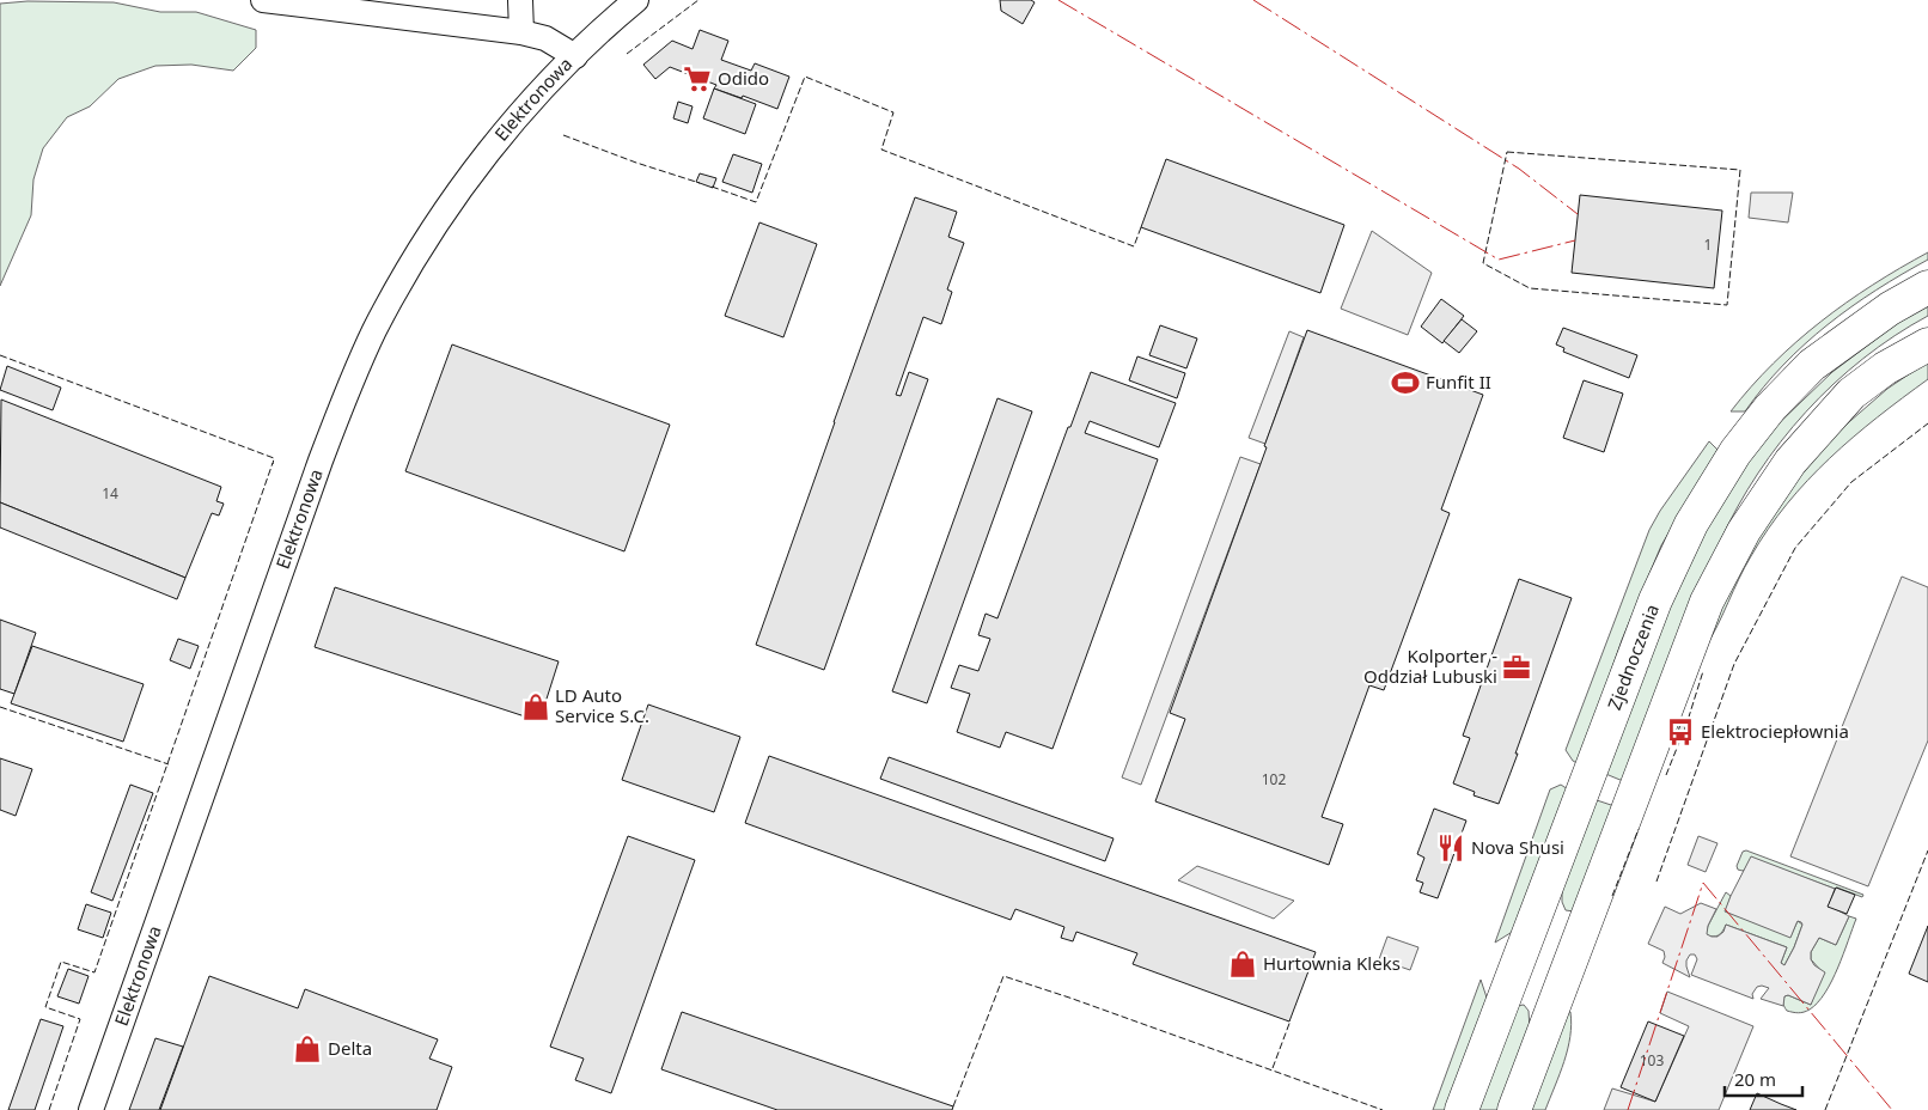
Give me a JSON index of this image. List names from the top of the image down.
{
  "streets": {
    "main road": ["Zjednoczenia"],
    "street": ["Elektronowa"]
  },
  "places": {
    "supermarket": ["Odido"],
    "sports": ["Funfit II"],
    "office": ["Kolporter - Oddział Lubuski"],
    "shop": ["LD Auto Service S.C.", "Hurtownia Kleks", "Delta"],
    "bus stop": ["Elektrociepłownia"],
    "restaurant": ["Nova Shusi"]
  },
  "house_numbers": [
    "1",
    "14",
    "102",
    "103"
  ],
  "scale_bar": "20 m"
}
